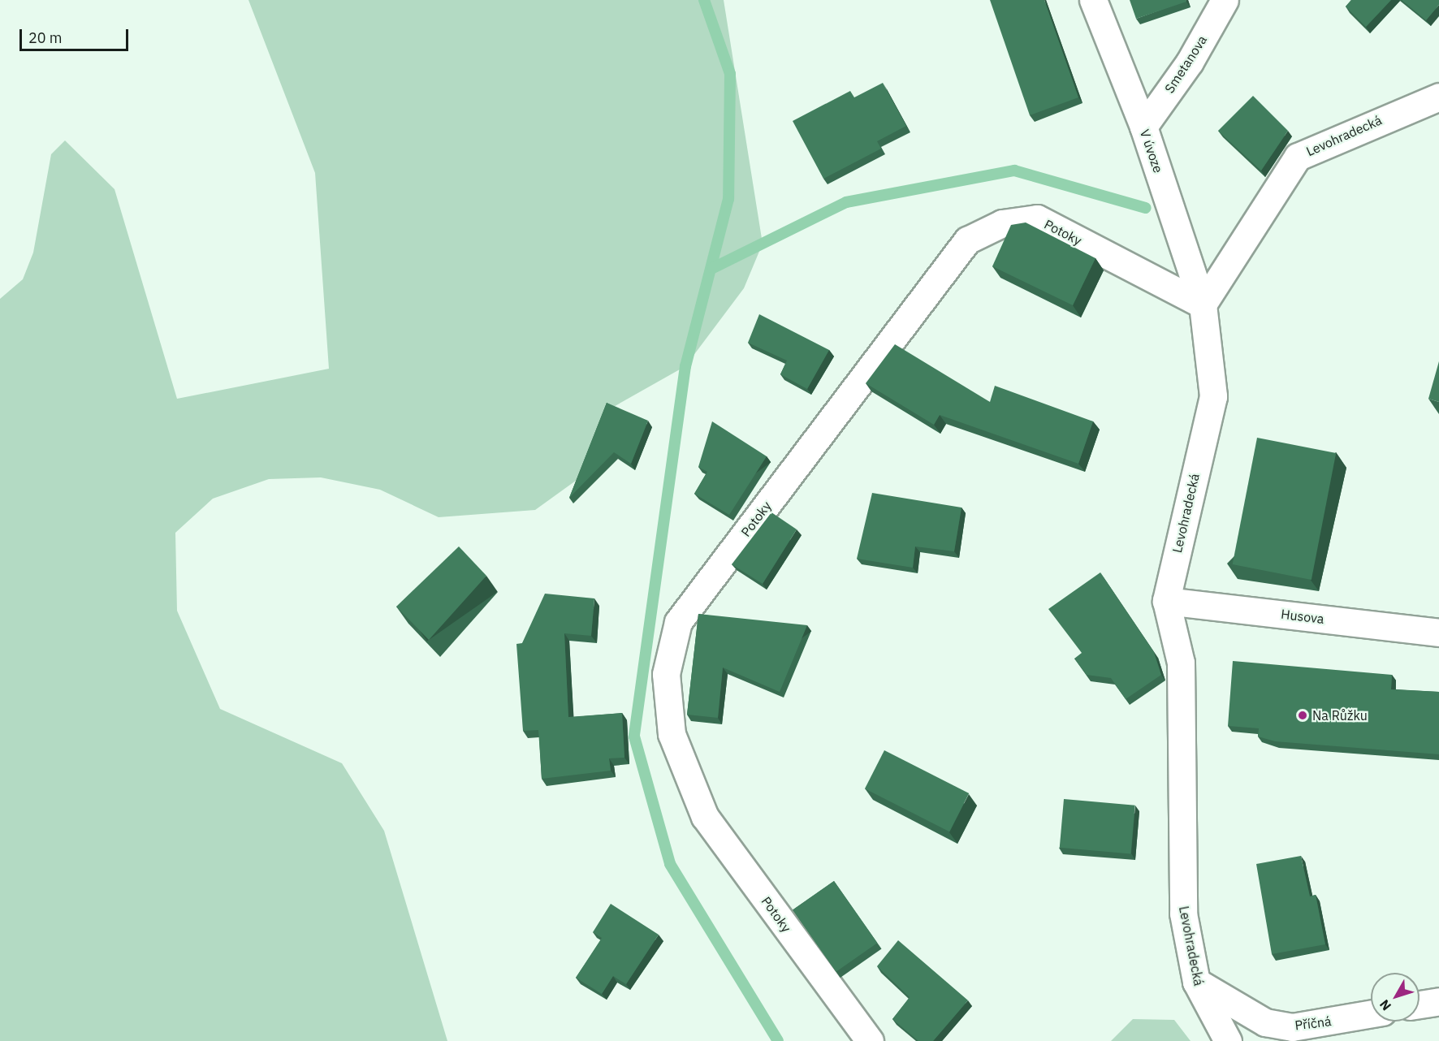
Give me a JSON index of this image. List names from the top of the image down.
{
  "streets": {
    "street": [
      "Smetanova",
      "Levohradecká",
      "V úvoze",
      "Potoky",
      "Husova",
      "Příčná"
    ]
  },
  "crossings": [
    ["Smetanova", "V úvoze"],
    ["Levohradecká", "V úvoze"],
    ["Levohradecká", "Potoky"],
    ["Levohradecká", "Husova"],
    ["Levohradecká", "Příčná"],
    ["V úvoze", "Potoky"]
  ],
  "places": ["Na Růžku"],
  "scale_bar": "20 m",
  "north": "bottom left"
}
